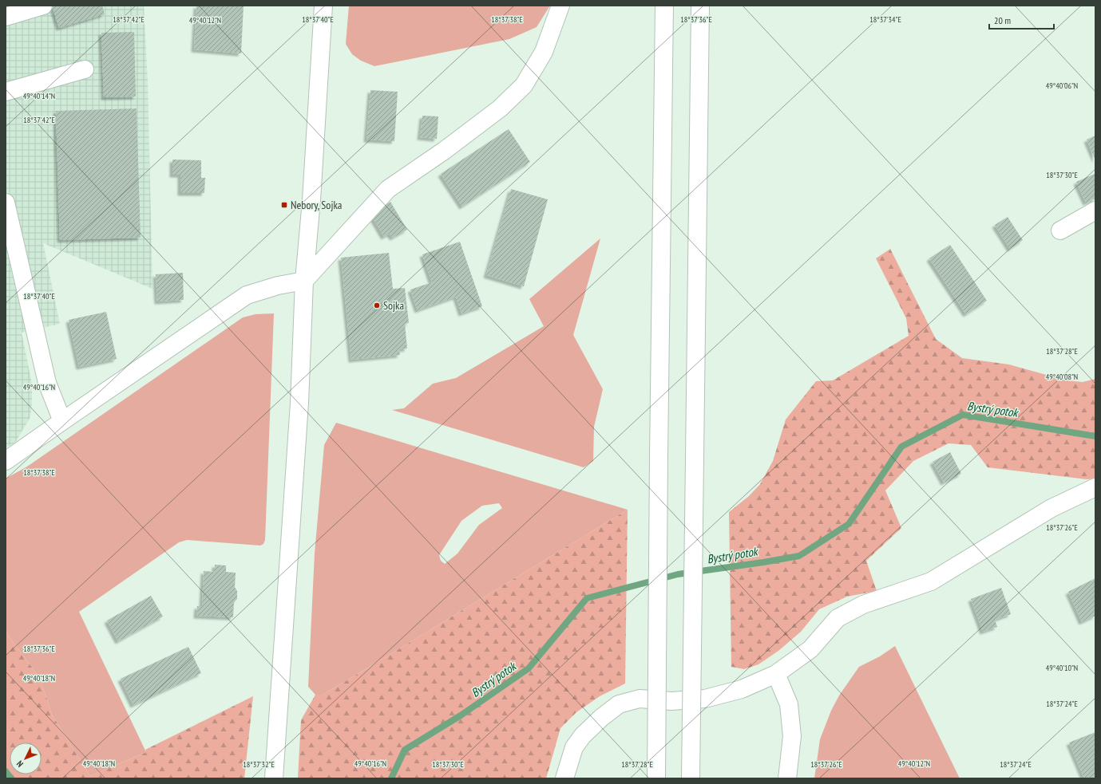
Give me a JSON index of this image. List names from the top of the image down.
{
  "water": ["Bystrý potok"],
  "places": {
    "transit": ["Nebory, Sojka"],
    "other": ["Sojka"]
  },
  "scale_bar": "20 m",
  "north": "bottom left",
  "coordinates": [
    "18°37'42\"E",
    "18°37'40\"E",
    "18°37'38\"E",
    "18°37'36\"E",
    "18°37'34\"E",
    "49°40'12\"N",
    "49°40'06\"N",
    "49°40'14\"N",
    "18°37'30\"E",
    "18°37'28\"E",
    "49°40'08\"N",
    "49°40'16\"N",
    "18°37'26\"E",
    "49°40'10\"N",
    "49°40'18\"N",
    "18°37'24\"E",
    "18°37'32\"E"
  ]
}
